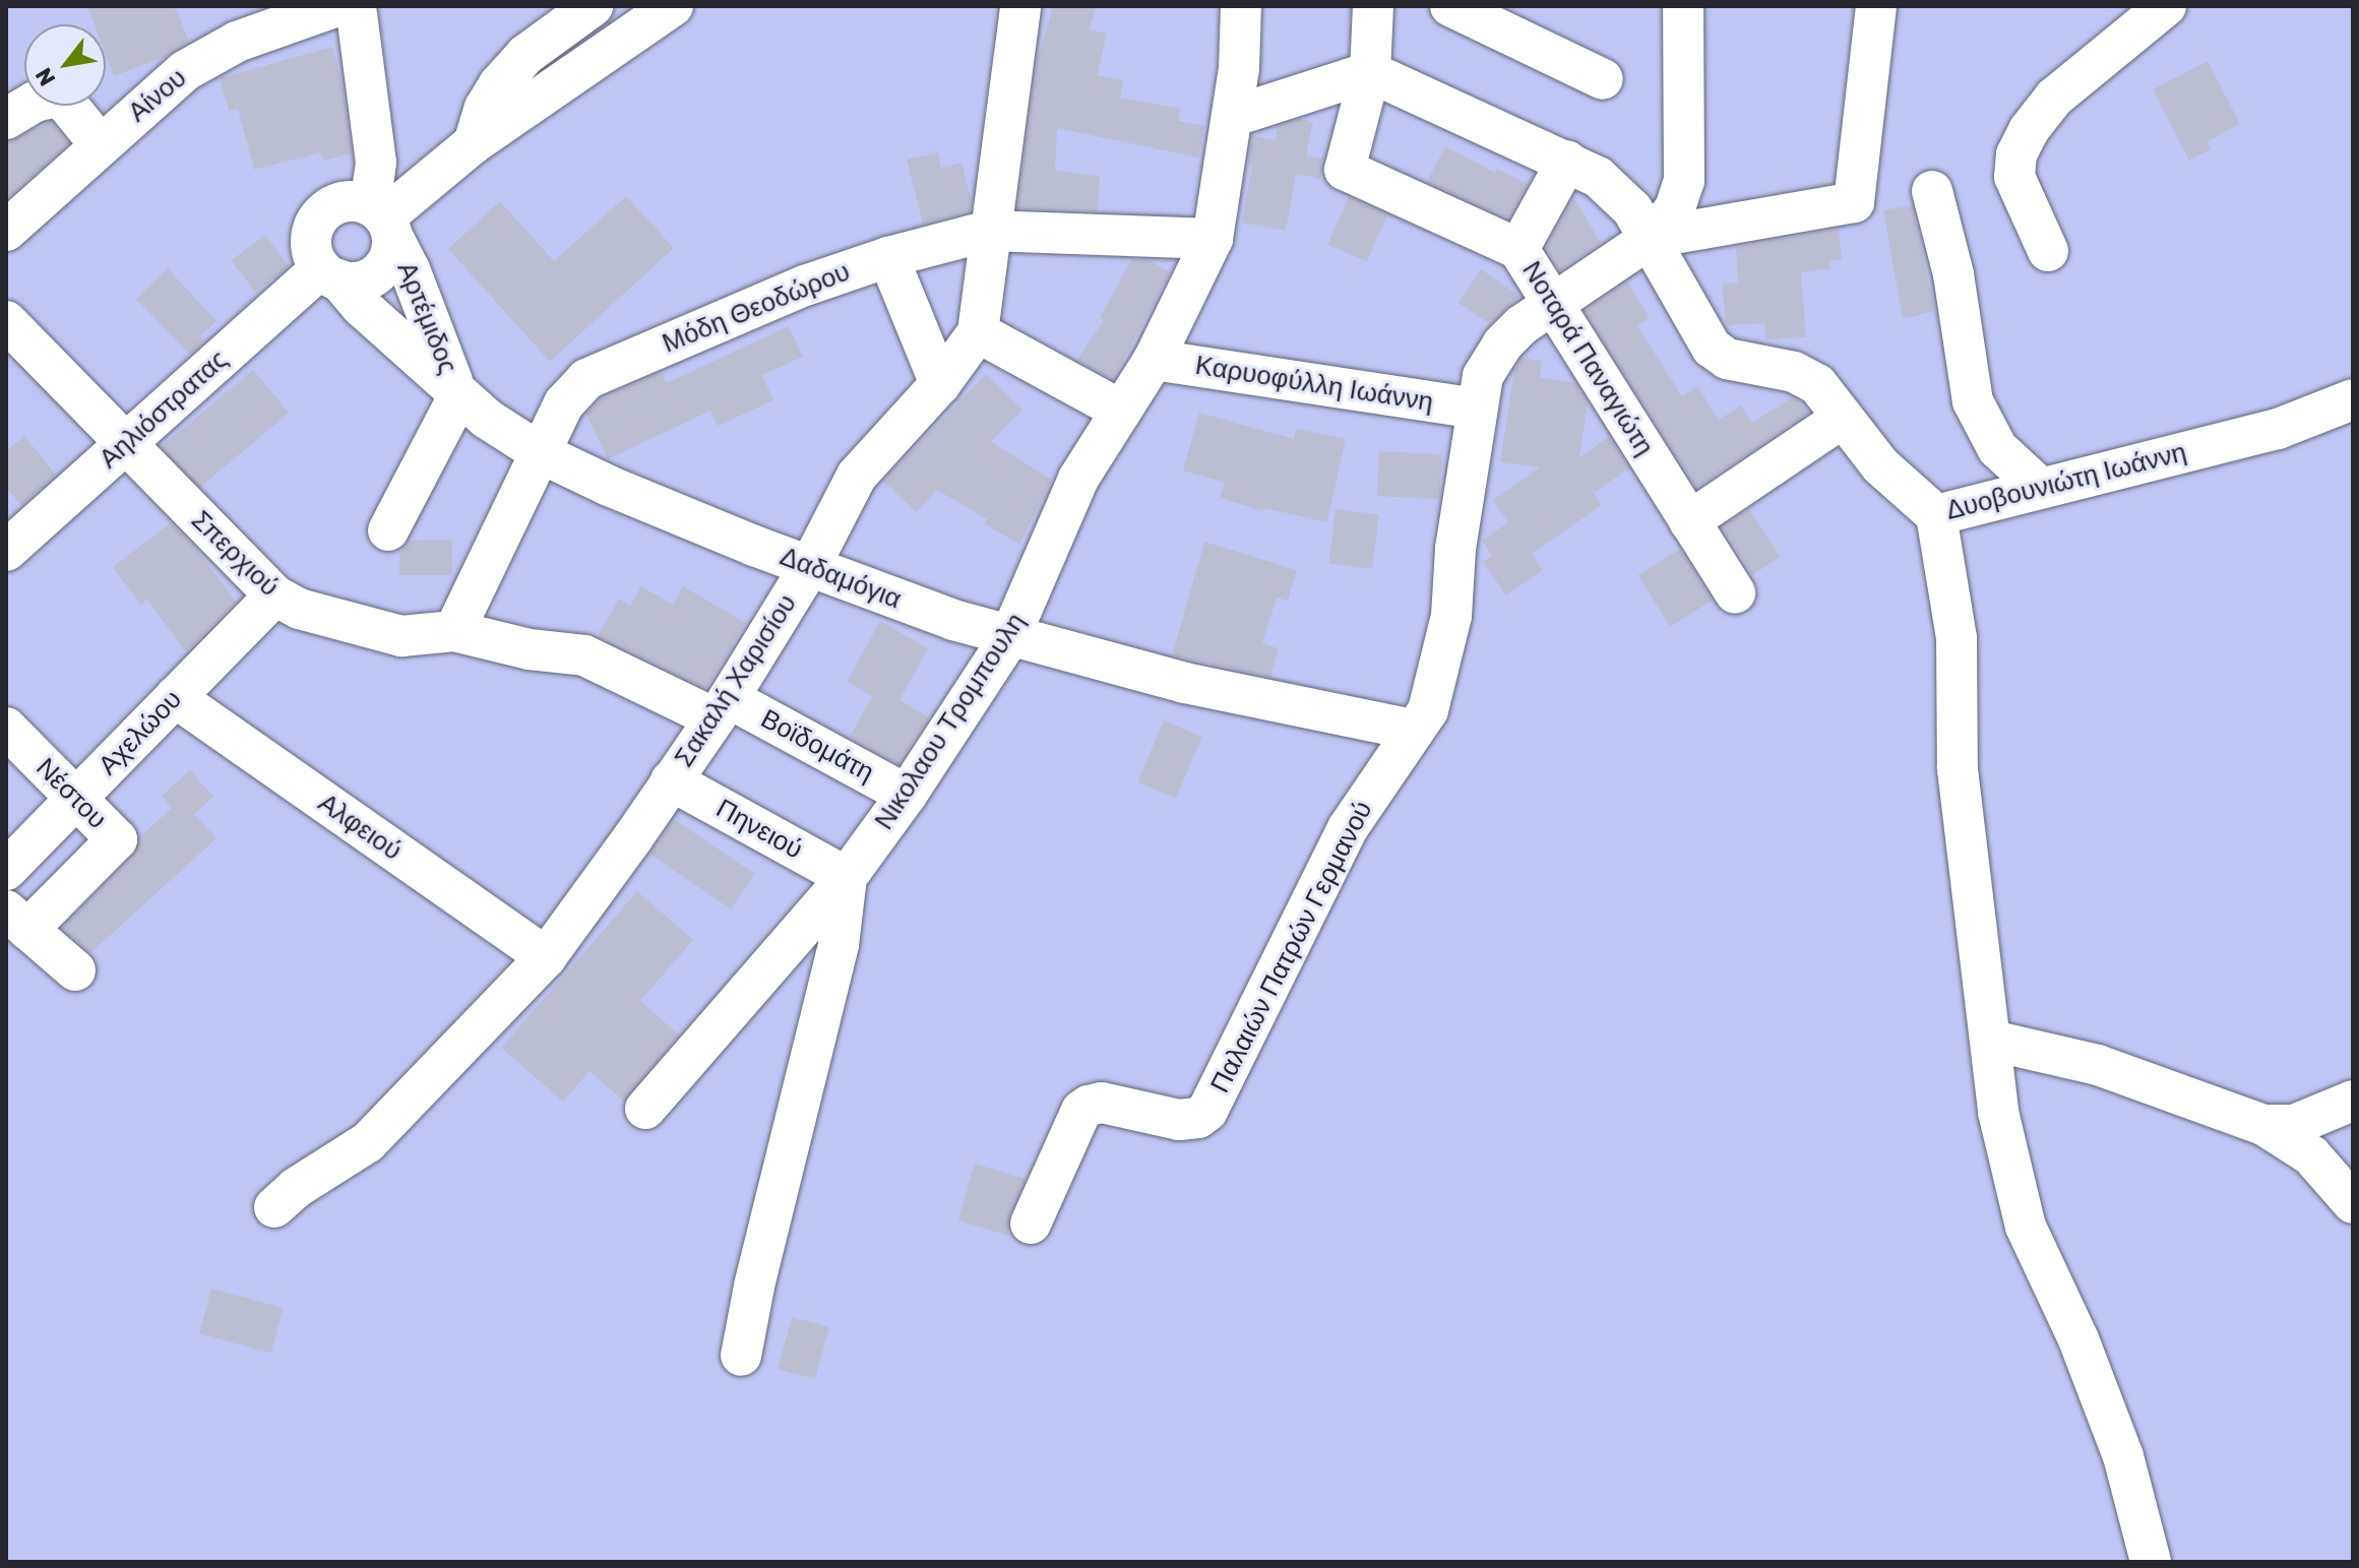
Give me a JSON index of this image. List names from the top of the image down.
{
  "streets": {
    "street": [
      "Αίνου",
      "Μόδη Θεοδώρου",
      "Αρτέμιδος",
      "Νοταρά Παναγιώτη",
      "Καρυοφύλλη Ιωάννη",
      "Αηλιόστρατας",
      "Δυοβουνιώτη Ιωάννη",
      "Σπερχιού",
      "Δαδαμόγια",
      "Σακαλή Χαρισίου",
      "Νικολαου Τρομπουλη",
      "Αχελώου",
      "Βοϊδομάτη",
      "Νέστου",
      "Αλφειού",
      "Πηνειού",
      "Παλαιών Πατρών Γερμανού"
    ]
  },
  "crossings": [
    ["Μόδη Θεοδώρου", "Σπερχιού"],
    ["Μόδη Θεοδώρου", "Δαδαμόγια"],
    ["Μόδη Θεοδώρου", "Σακαλή Χαρισίου"],
    ["Μόδη Θεοδώρου", "Νικολαου Τρομπουλη"],
    ["Αρτέμιδος", "Αηλιόστρατας"],
    ["Αρτέμιδος", "Δαδαμόγια"],
    ["Νοταρά Παναγιώτη", "Δυοβουνιώτη Ιωάννη"],
    ["Νοταρά Παναγιώτη", "Παλαιών Πατρών Γερμανού"],
    ["Καρυοφύλλη Ιωάννη", "Νικολαου Τρομπουλη"],
    ["Καρυοφύλλη Ιωάννη", "Παλαιών Πατρών Γερμανού"],
    ["Αηλιόστρατας", "Σπερχιού"],
    ["Αηλιόστρατας", "Δαδαμόγια"],
    ["Δυοβουνιώτη Ιωάννη", "Παλαιών Πατρών Γερμανού"],
    ["Σπερχιού", "Σακαλή Χαρισίου"],
    ["Σπερχιού", "Αχελώου"],
    ["Σπερχιού", "Βοϊδομάτη"],
    ["Δαδαμόγια", "Σακαλή Χαρισίου"],
    ["Δαδαμόγια", "Νικολαου Τρομπουλη"],
    ["Δαδαμόγια", "Παλαιών Πατρών Γερμανού"],
    ["Σακαλή Χαρισίου", "Βοϊδομάτη"],
    ["Σακαλή Χαρισίου", "Αλφειού"],
    ["Σακαλή Χαρισίου", "Πηνειού"],
    ["Νικολαου Τρομπουλη", "Βοϊδομάτη"],
    ["Νικολαου Τρομπουλη", "Πηνειού"],
    ["Αχελώου", "Νέστου"],
    ["Αχελώου", "Αλφειού"]
  ],
  "north": "bottom left"
}
